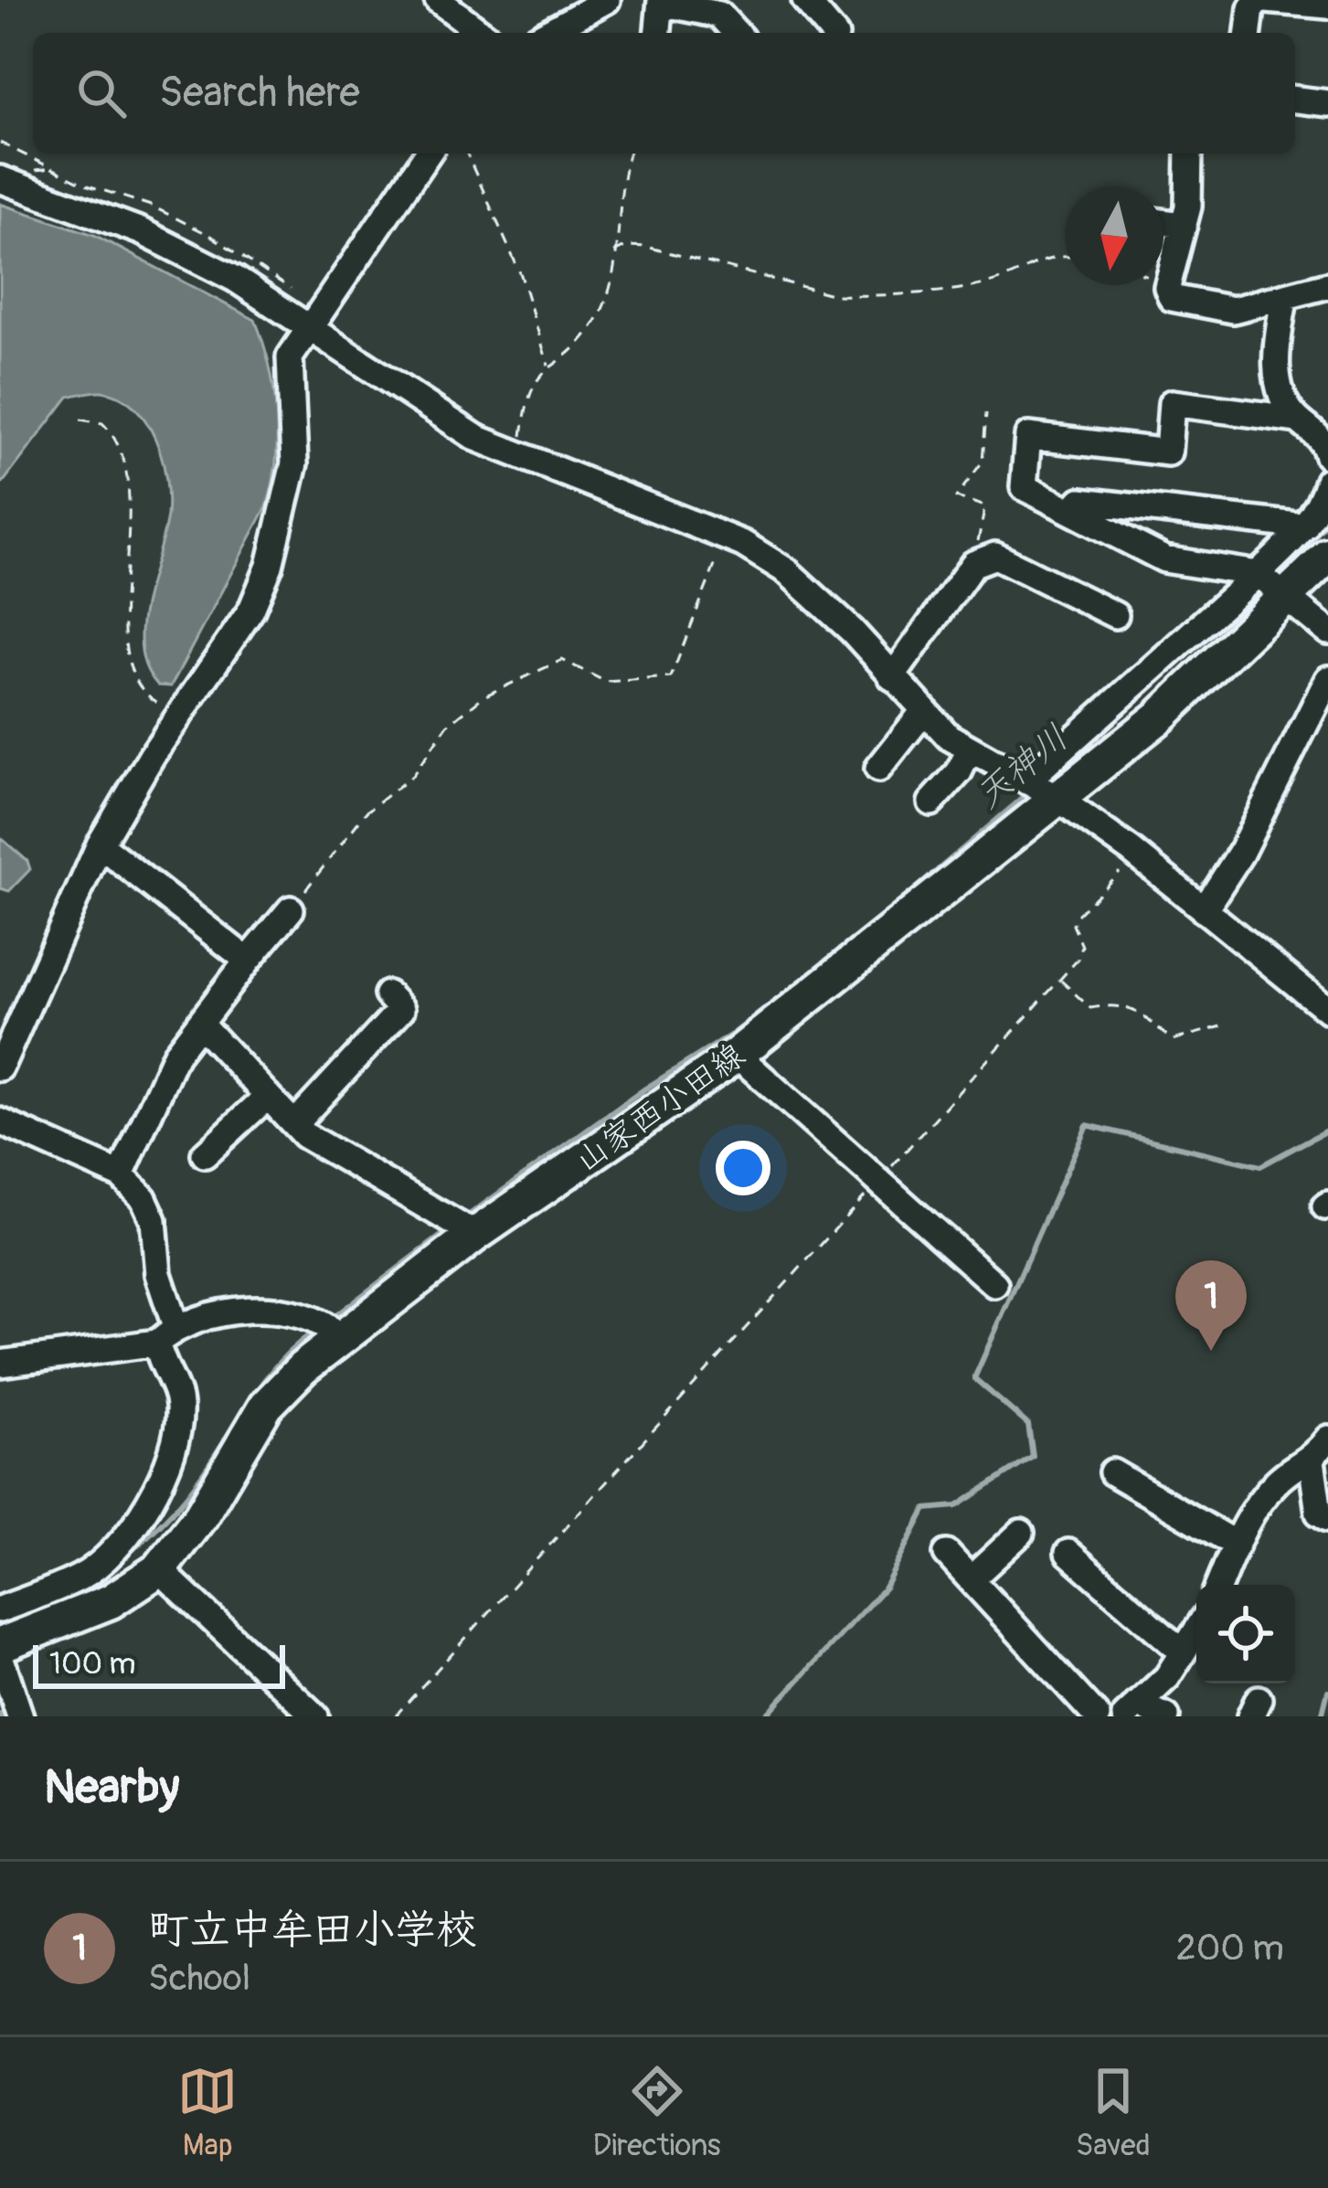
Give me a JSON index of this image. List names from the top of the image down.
{
  "streets": {
    "main road": ["山家西小田線"]
  },
  "water": ["天神川"],
  "scale_bar": "100 m",
  "north": "bottom",
  "page": {
    "search": "Search here",
    "pins": "1",
    "scale": "100 m",
    "heading": "Nearby",
    "list": [
      {
        "mark": "1",
        "name": "町立中牟田小学校",
        "note": "School",
        "value": "200 m"
      }
    ],
    "nav": ["Map", "Directions", "Saved"]
  }
}
